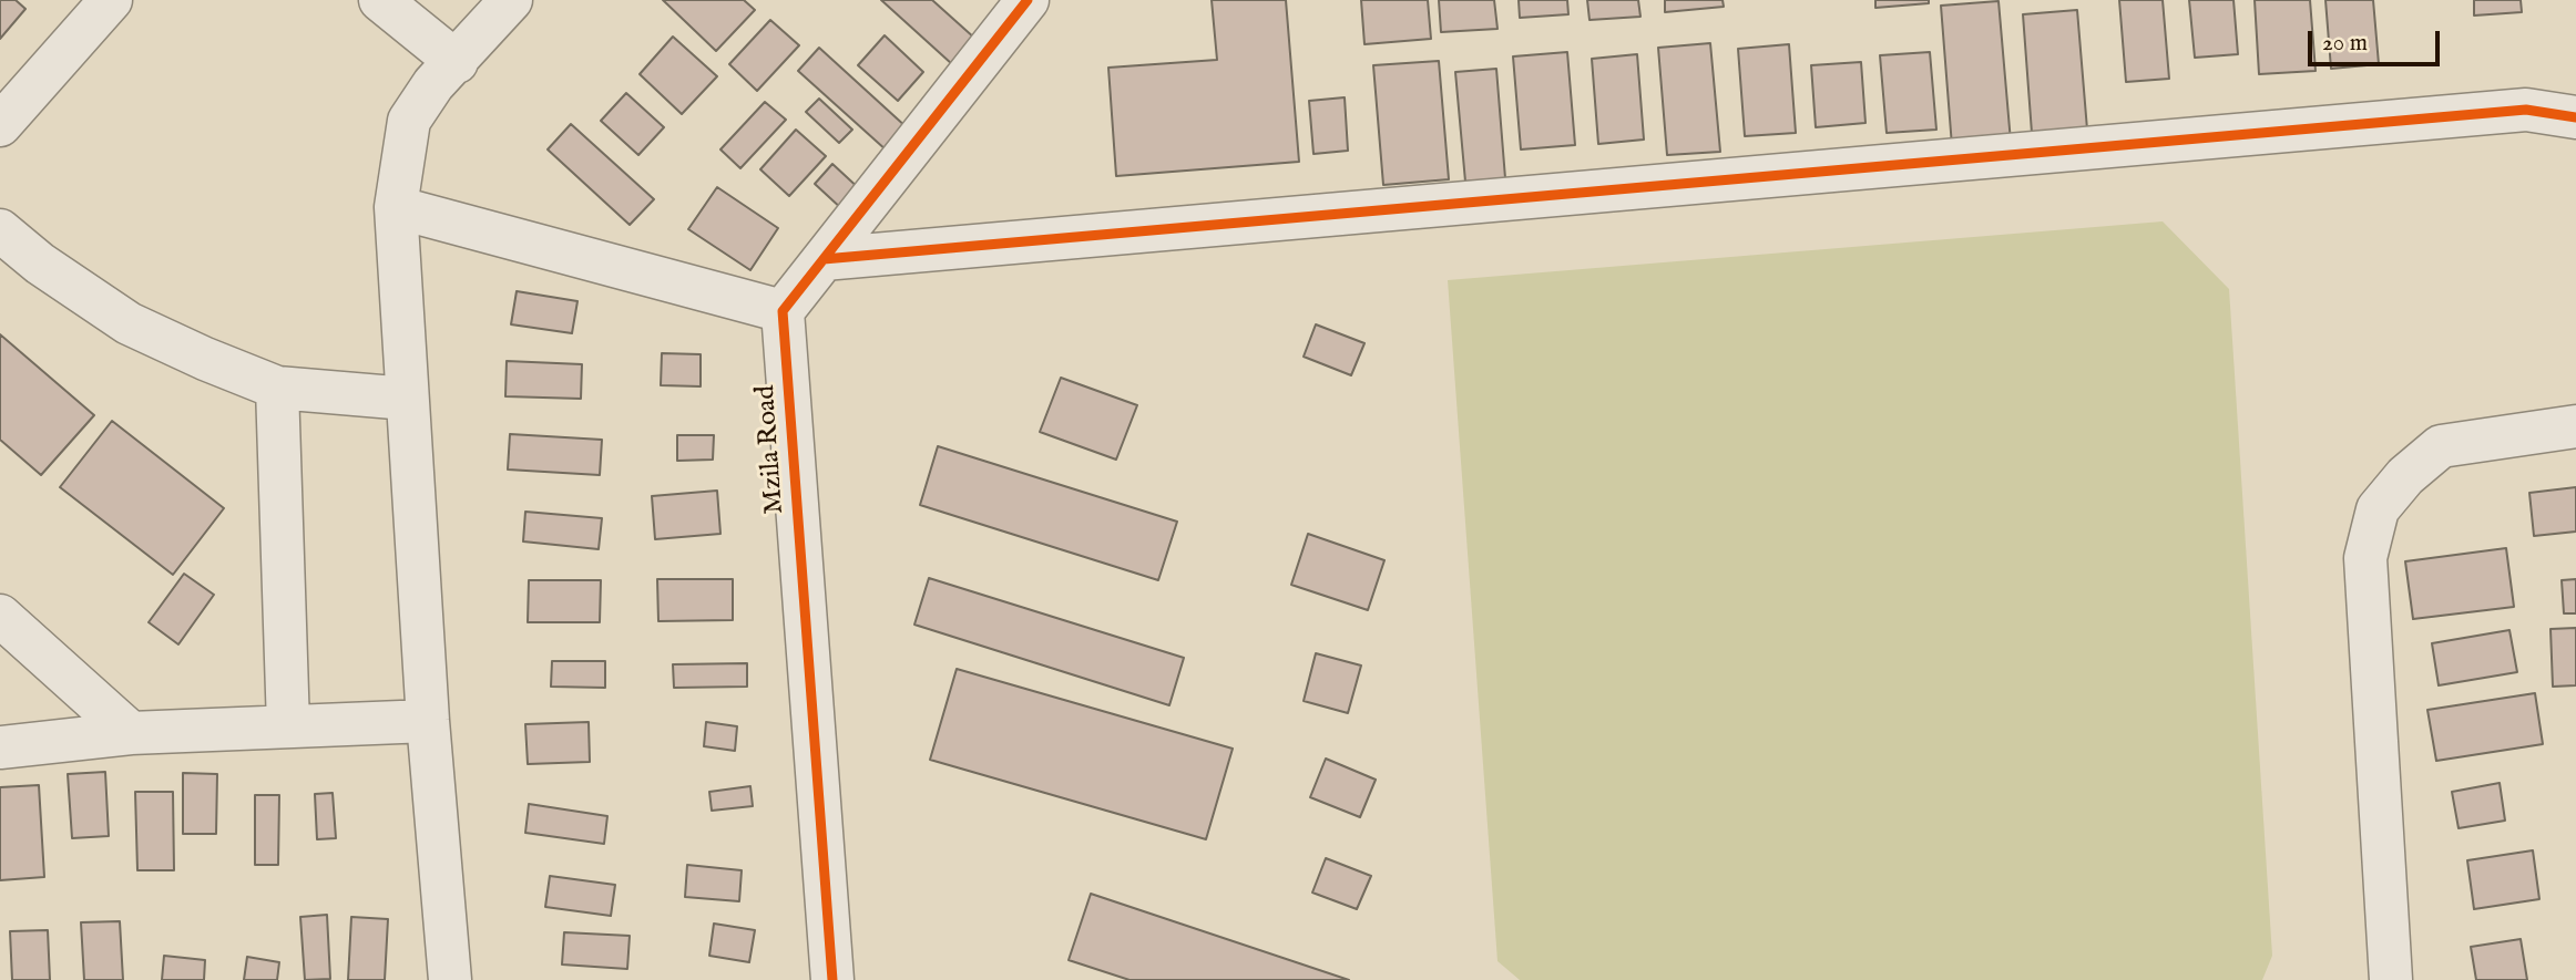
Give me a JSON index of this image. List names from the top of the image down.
{
  "streets": {
    "street": ["Mzila Road"]
  },
  "scale_bar": "20 m"
}
